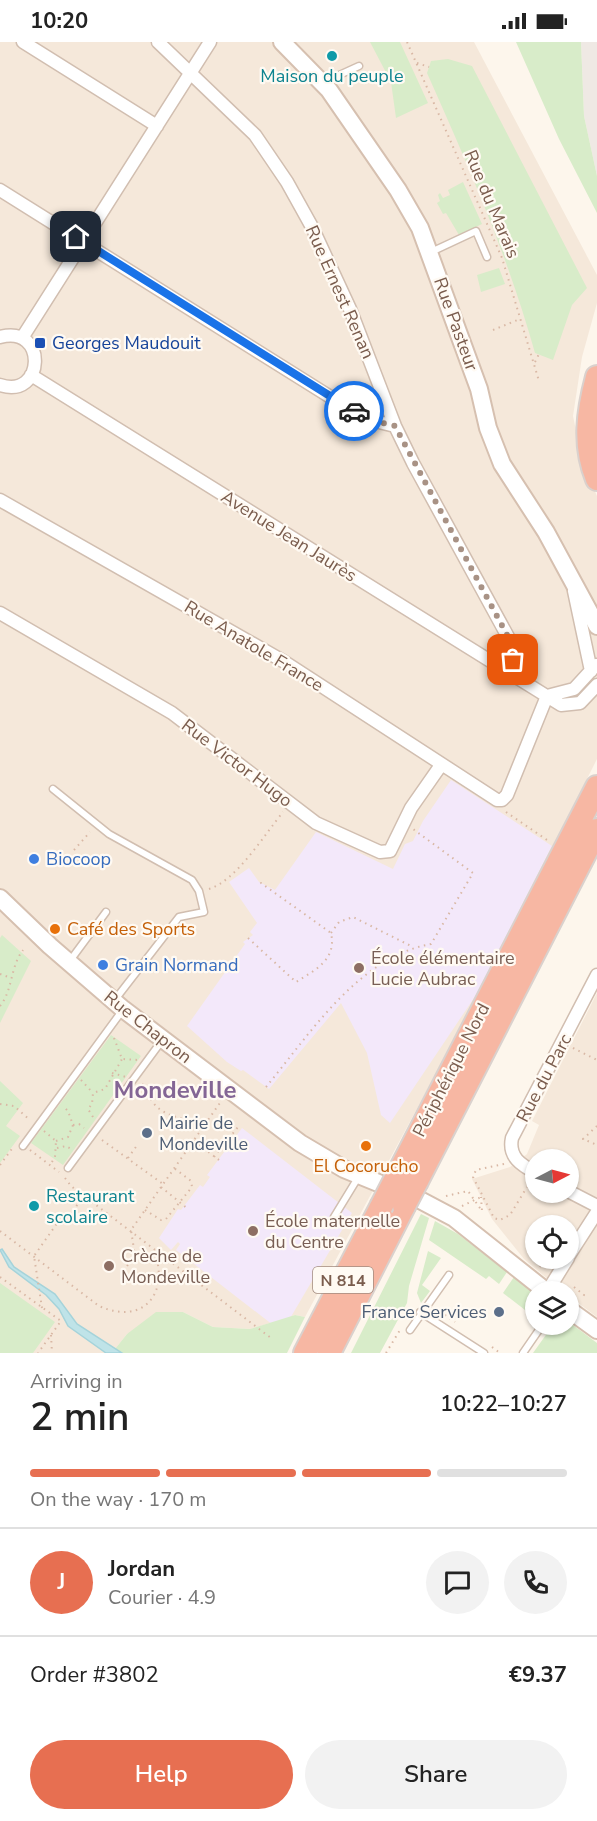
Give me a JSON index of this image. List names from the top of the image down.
{
  "streets": {
    "highway": ["Périphérique Nord", "N 814"],
    "street": [
      "Rue Ernest Renan",
      "Rue Pasteur",
      "Avenue Jean Jaurès",
      "Rue Anatole France",
      "Rue Victor Hugo",
      "Rue Chapron",
      "Rue du Parc"
    ],
    "path": ["Rue du Marais"]
  },
  "crossings": [
    ["Rue Ernest Renan", "Avenue Jean Jaurès"],
    ["Rue Anatole France", "Rue Victor Hugo"],
    ["Rue Chapron", "Périphérique Nord"]
  ],
  "districts": ["Mondeville"],
  "places": {
    "other": [
      "Maison du peuple",
      "Biocoop",
      "Café des Sports",
      "Grain Normand",
      "École élémentaire Lucie Aubrac",
      "Mairie de Mondeville",
      "El Cocorucho",
      "Restaurant scolaire",
      "École maternelle du Centre",
      "Crèche de Mondeville",
      "France Services"
    ],
    "transit": ["Georges Maudouit"]
  },
  "north": "right",
  "page": {
    "status": "10:20",
    "heading": ["2 min", "Arriving in", "10:22–10:27"],
    "panel": [
      "Jordan",
      "Courier · 4.9",
      "Order #3802",
      "€9.37"
    ],
    "bar": "On the way · 170 m",
    "round": "J",
    "buttons": ["Help", "Share"]
  }
}
